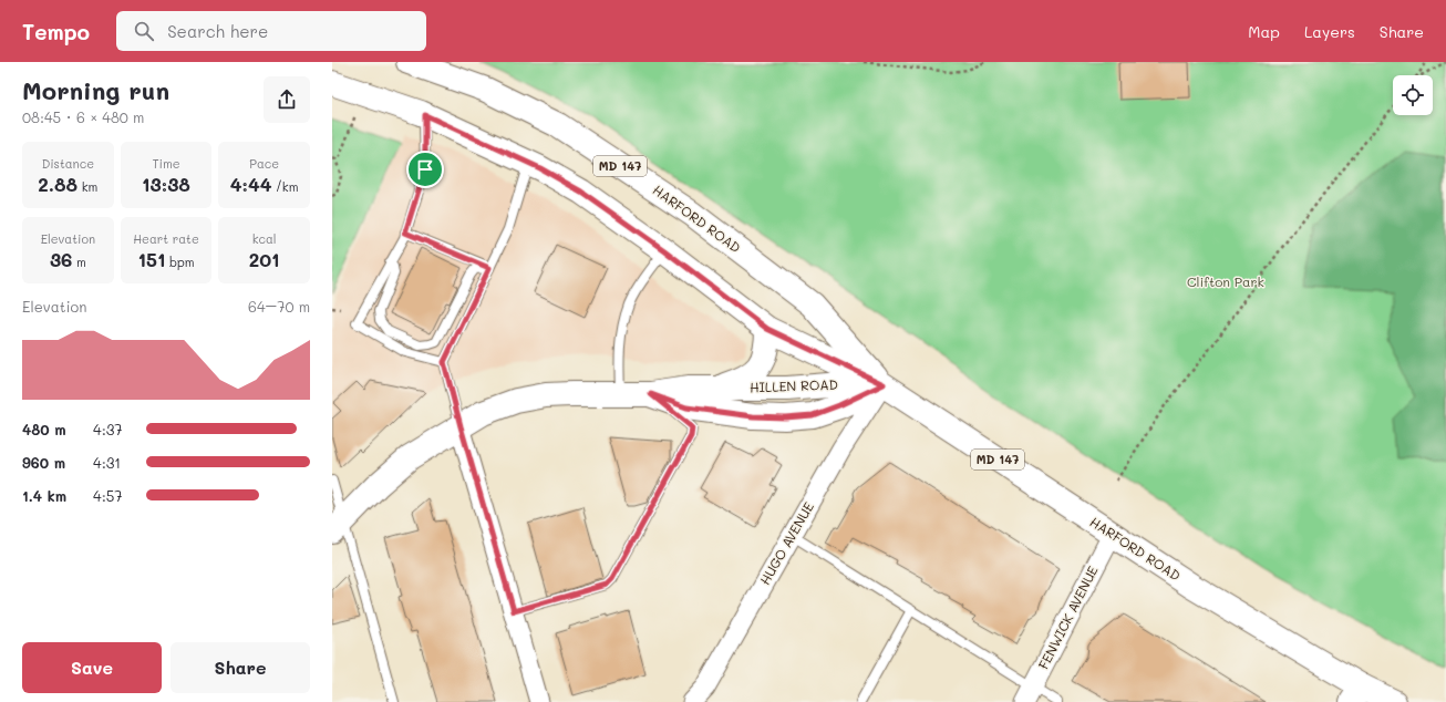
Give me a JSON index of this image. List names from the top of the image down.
{
  "streets": {
    "main road": ["MD 147", "HARFORD ROAD", "HILLEN ROAD"],
    "street": ["HUGO AVENUE", "FENWICK AVENUE"]
  },
  "crossings": [
    ["HARFORD ROAD", "HILLEN ROAD"],
    ["HARFORD ROAD", "HUGO AVENUE"],
    ["HARFORD ROAD", "FENWICK AVENUE"],
    ["HILLEN ROAD", "HUGO AVENUE"]
  ],
  "parks": ["Clifton Park"],
  "page": {
    "header": "Tempo",
    "search": "Search here",
    "nav": ["Map", "Layers", "Share"],
    "heading": ["Morning run", "08:45 · 6 × 480 m"],
    "stats": [
      ["Distance", "2.88 km"],
      ["Time", "13:38"],
      ["Pace", "4:44 /km"],
      ["Elevation", "36 m"],
      ["Heart rate", "151 bpm"],
      ["kcal", "201"]
    ],
    "chart": ["Elevation", "64–70 m"],
    "list": [
      {
        "name": "480 m",
        "note": "4:37"
      },
      {
        "name": "960 m",
        "note": "4:31"
      },
      {
        "name": "1.4 km",
        "note": "4:57"
      }
    ],
    "buttons": ["Save", "Share"]
  }
}
